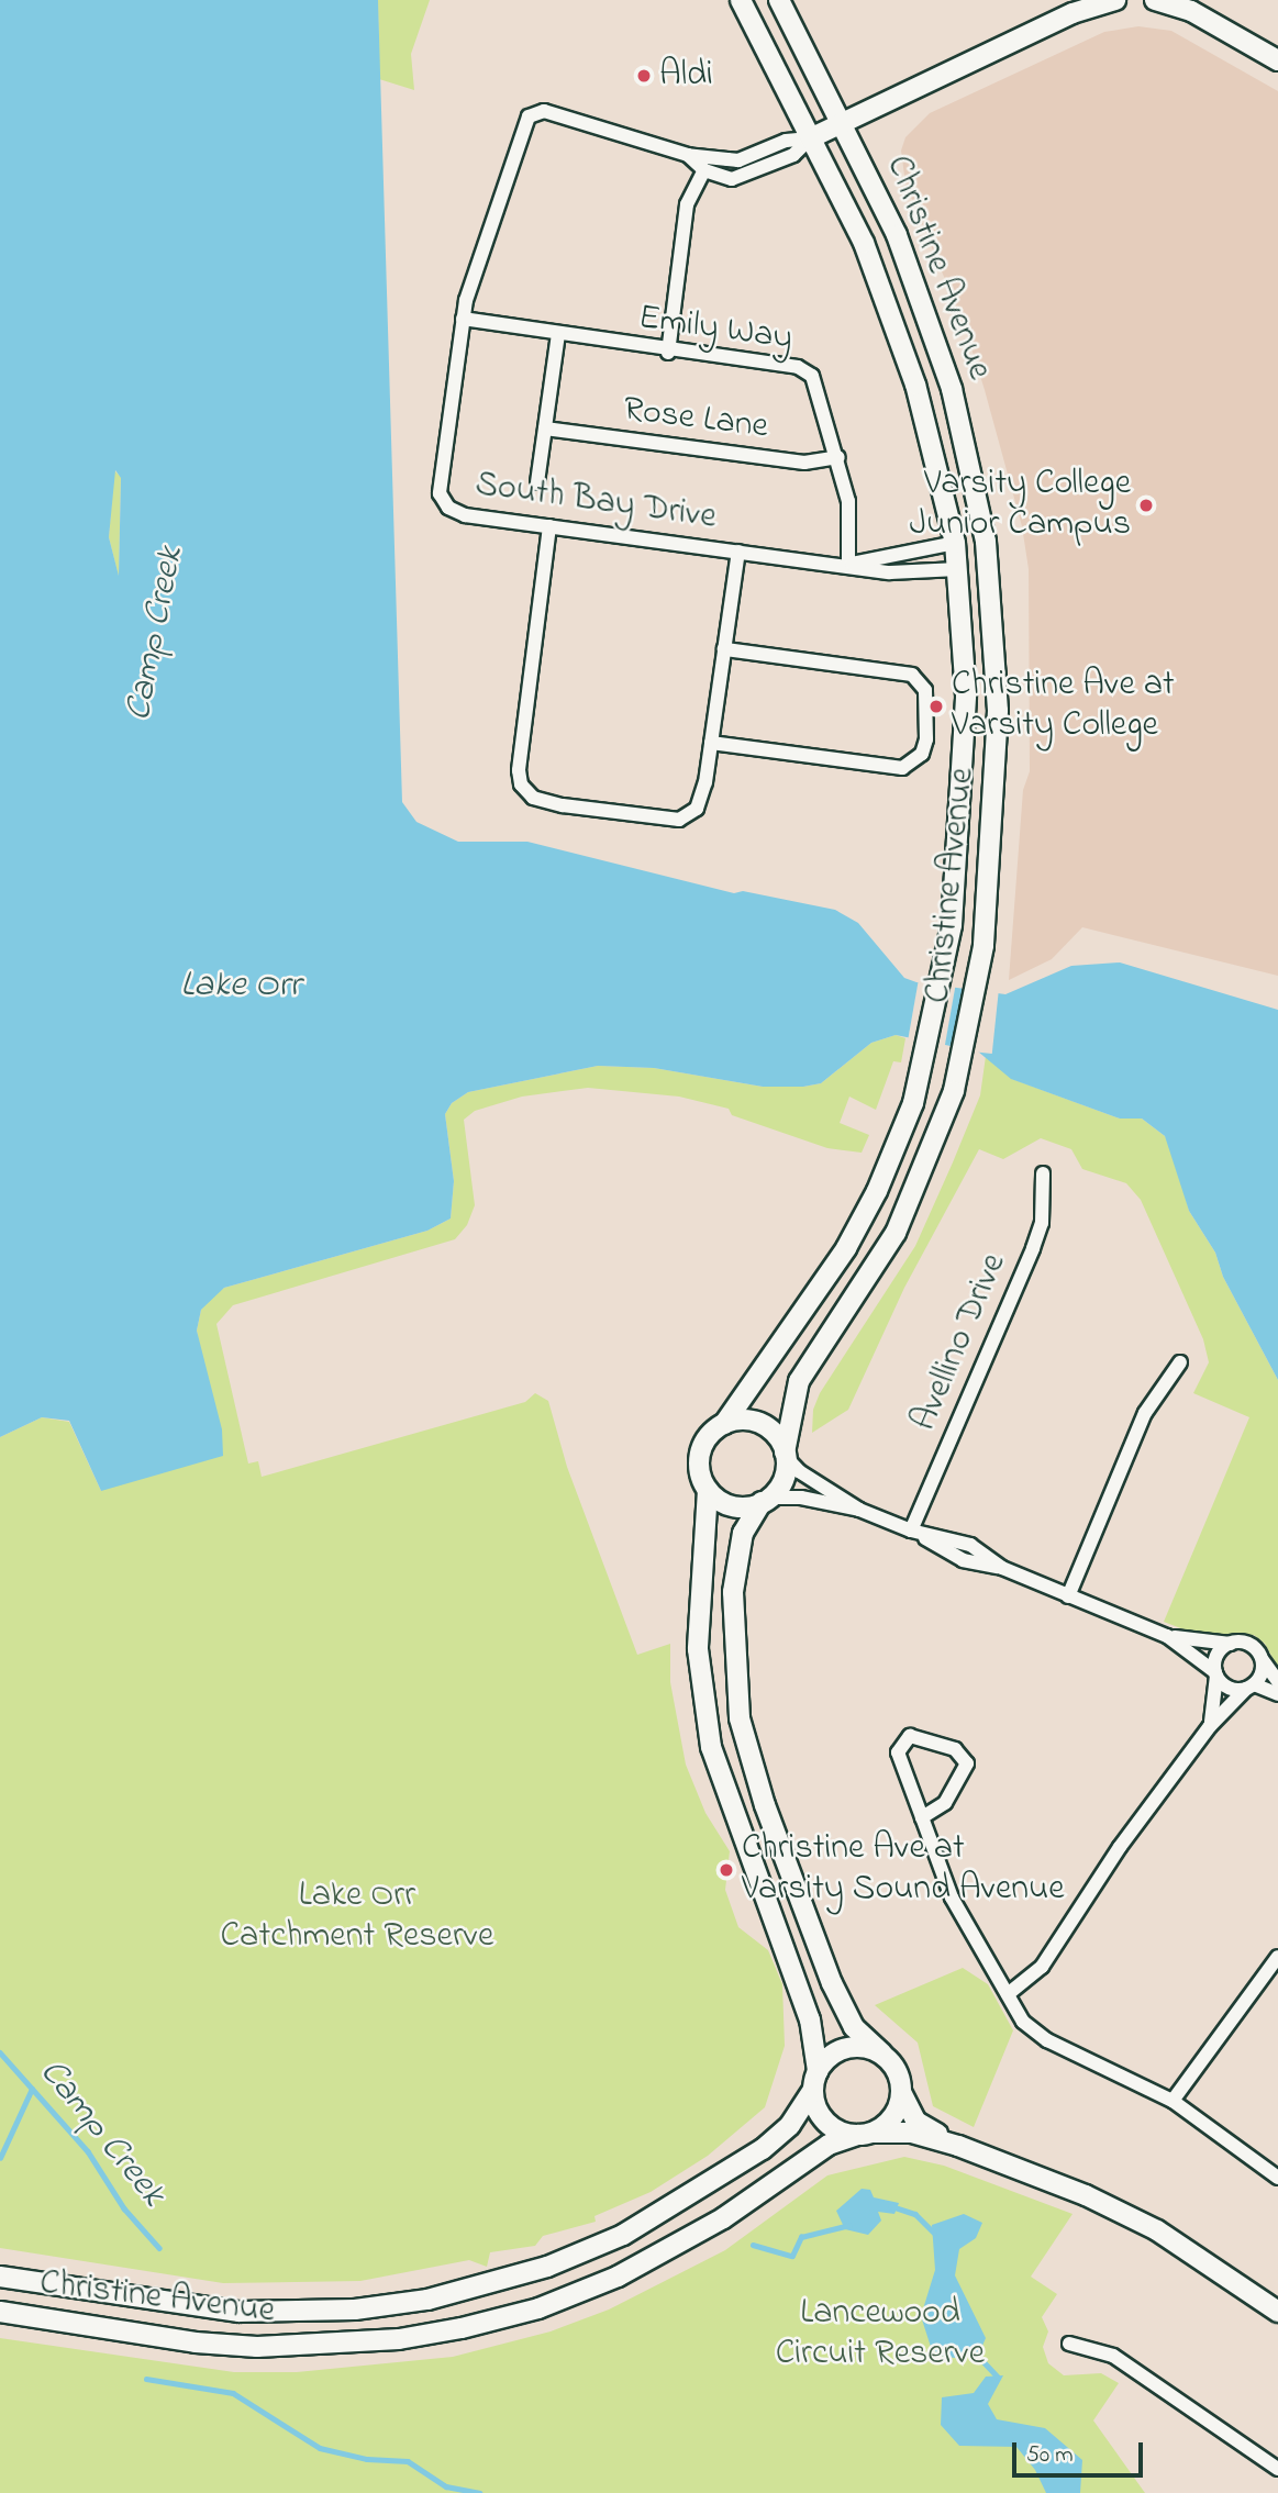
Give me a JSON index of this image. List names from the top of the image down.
{
  "streets": {
    "main road": ["Christine Avenue"],
    "street": [
      "Emily Way",
      "Rose Lane",
      "South Bay Drive",
      "Avellino Drive"
    ]
  },
  "crossings": [
    ["Christine Avenue", "South Bay Drive"],
    ["Emily Way", "Rose Lane"],
    ["Emily Way", "South Bay Drive"]
  ],
  "water": ["Camp Creek", "Lake Orr"],
  "parks": ["Lake Orr Catchment Reserve", "Lancewood Circuit Reserve"],
  "places": [
    "Aldi",
    "Varsity College Junior Campus",
    "Christine Ave at Varsity College",
    "Christine Ave at Varsity Sound Avenue"
  ],
  "scale_bar": "50 m"
}
